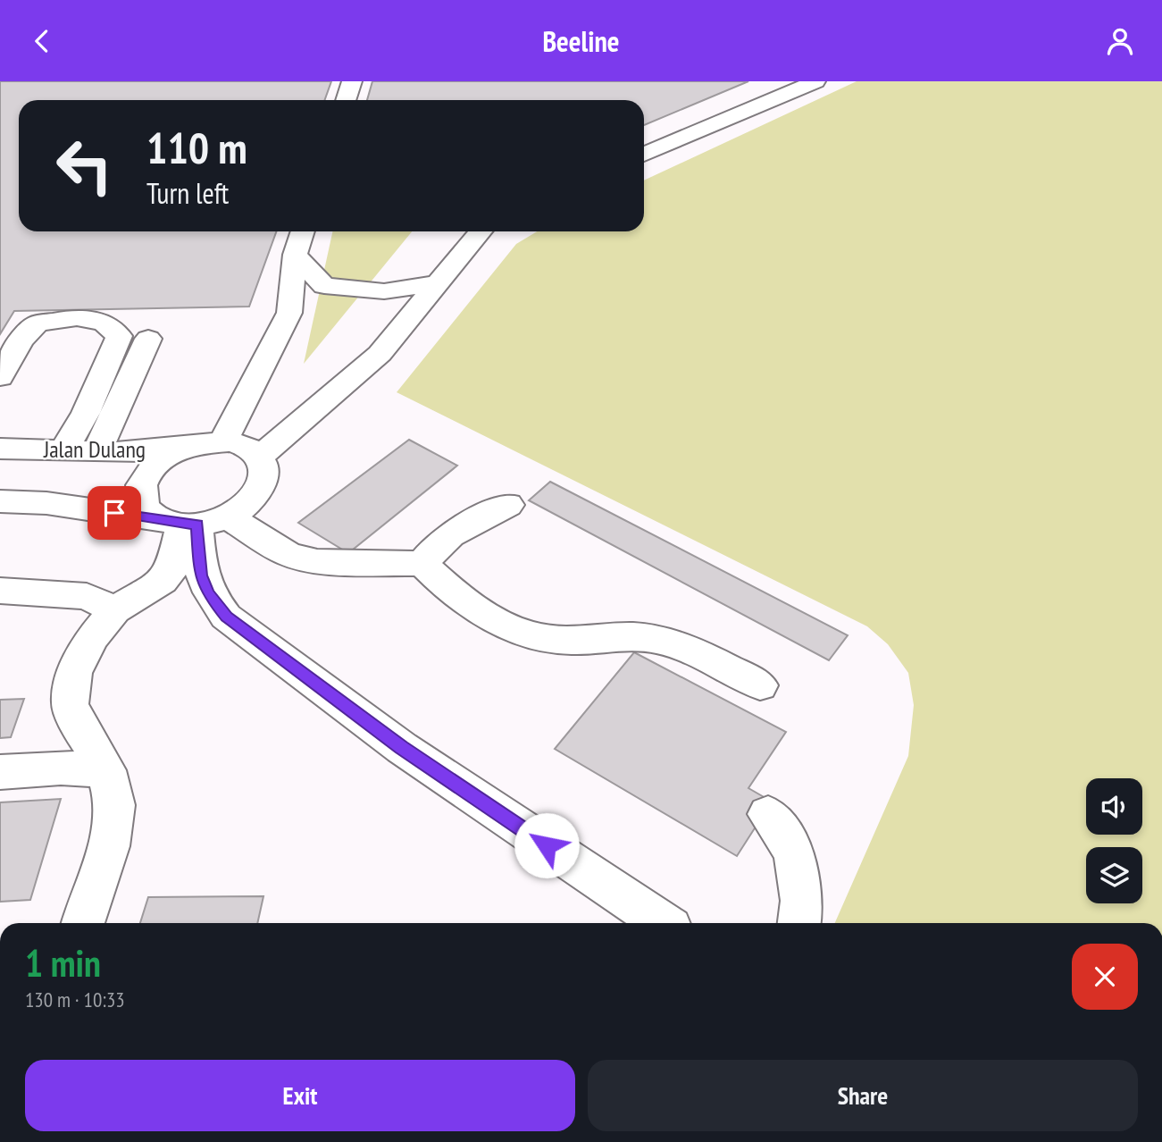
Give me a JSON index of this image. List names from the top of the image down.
{
  "streets": {
    "street": ["Jalan Dulang"]
  },
  "page": {
    "header": "Beeline",
    "turn": ["110 m", "Turn left"],
    "heading": ["1 min", "130 m · 10:33"],
    "buttons": ["Exit", "Share"]
  }
}
